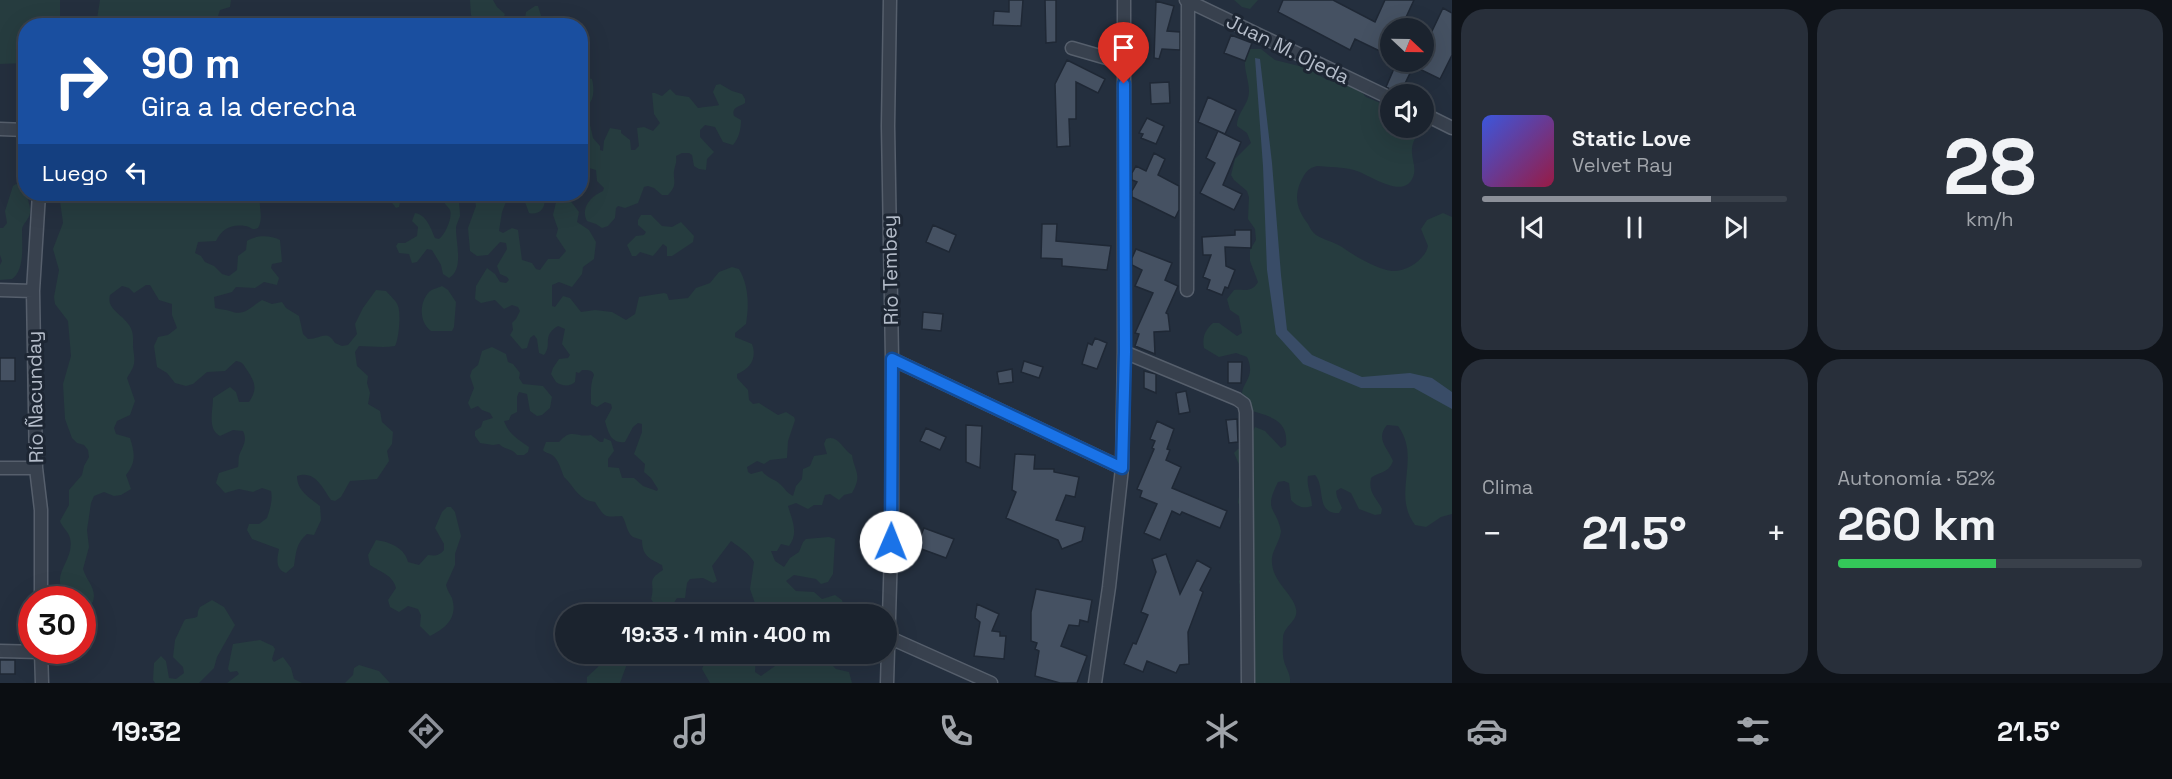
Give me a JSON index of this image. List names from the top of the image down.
{
  "streets": {
    "street": ["Juan M. Ojeda", "Río Tembey", "Río Ñacunday"]
  },
  "north": "right",
  "page": {
    "tile": [
      ["28", "km/h"],
      "Clima",
      ["Autonomía · 52%", "260 km"]
    ],
    "turn": ["90 m", "Gira a la derecha"],
    "song": ["Static Love", "Velvet Ray"],
    "then": "Luego",
    "heat": ["−", "21.5°", "+"],
    "limit": "30",
    "trip": "19:33 · 1 min · 400 m",
    "tabs": ["19:32", "21.5°"]
  }
}
